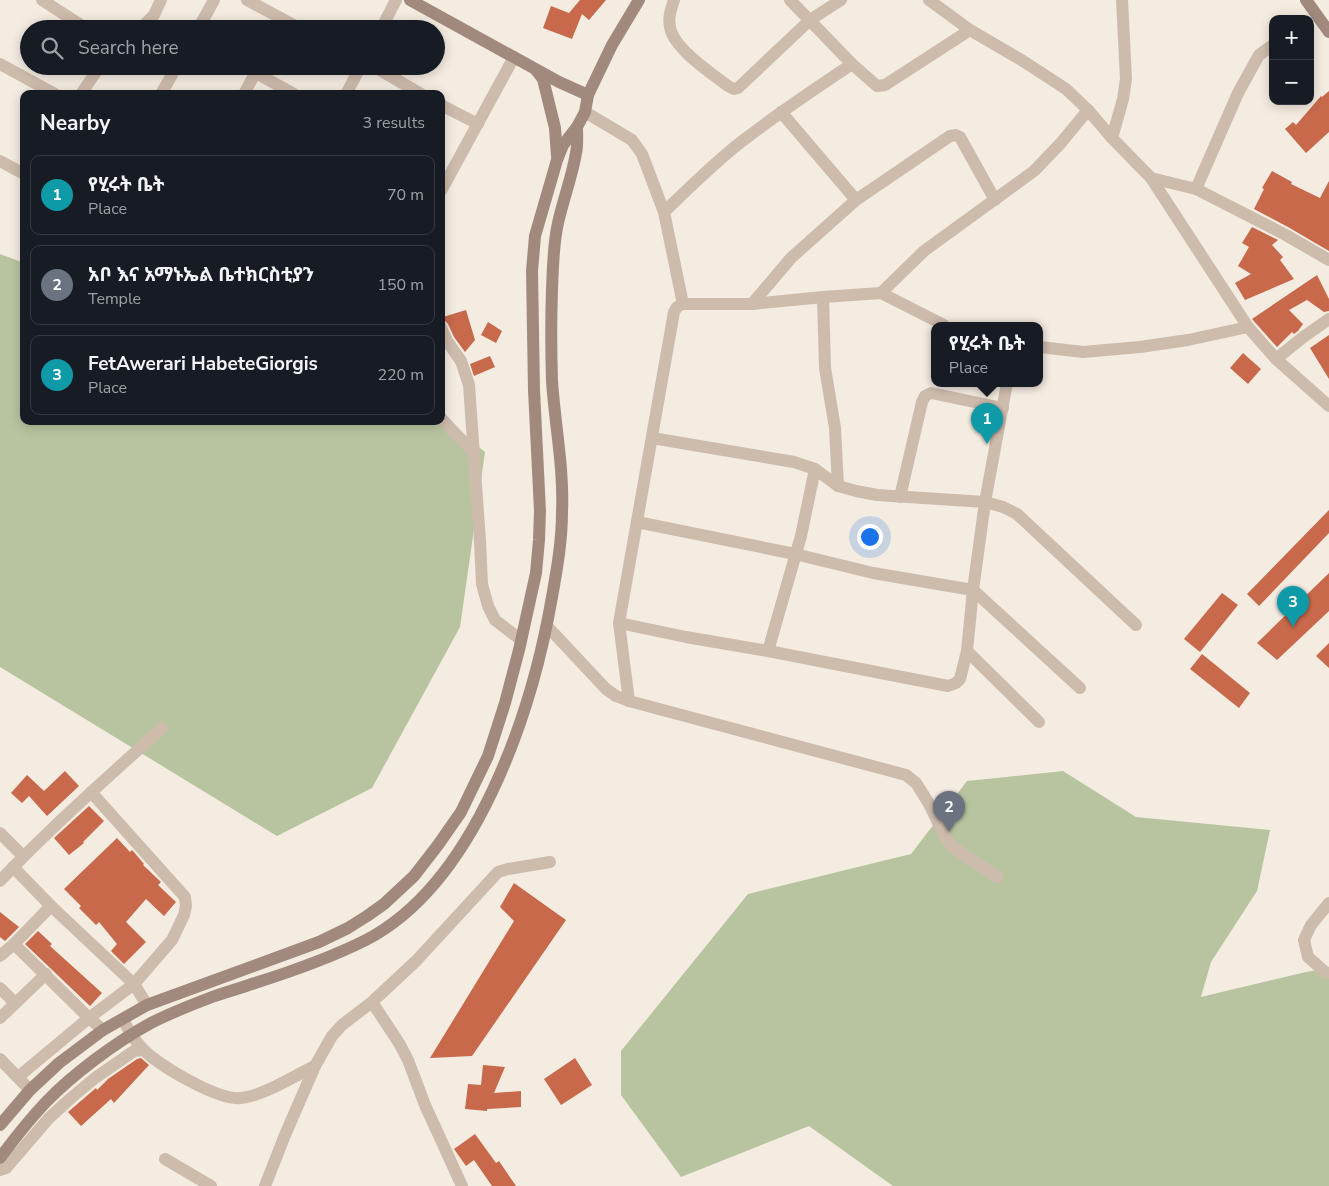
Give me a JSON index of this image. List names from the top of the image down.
{
  "page": {
    "map_buttons": ["+", "−"],
    "search": "Search here",
    "heading": ["Nearby", "3 results"],
    "list": [
      {
        "mark": "1",
        "name": "የሂሩት ቤት",
        "note": "Place",
        "value": "70 m"
      },
      {
        "mark": "2",
        "name": "አቦ እና አማኑኤል ቤተክርስቲያን",
        "note": "Temple",
        "value": "150 m"
      },
      {
        "mark": "3",
        "name": "FetAwerari HabeteGiorgis",
        "note": "Place",
        "value": "220 m"
      }
    ],
    "popup": ["የሂሩት ቤት", "Place"],
    "pins": ["1", "3", "2"]
  }
}
